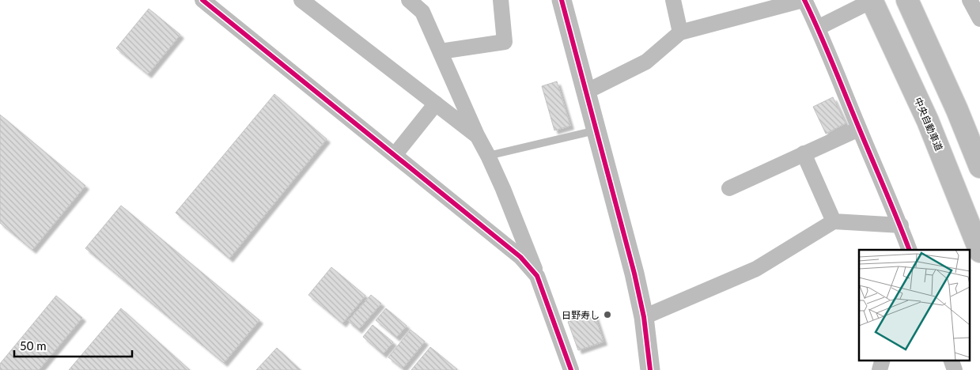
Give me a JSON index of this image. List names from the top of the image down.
{
  "streets": {
    "highway": ["中央自動車道"]
  },
  "places": ["日野寿し"],
  "scale_bar": "50 m"
}
